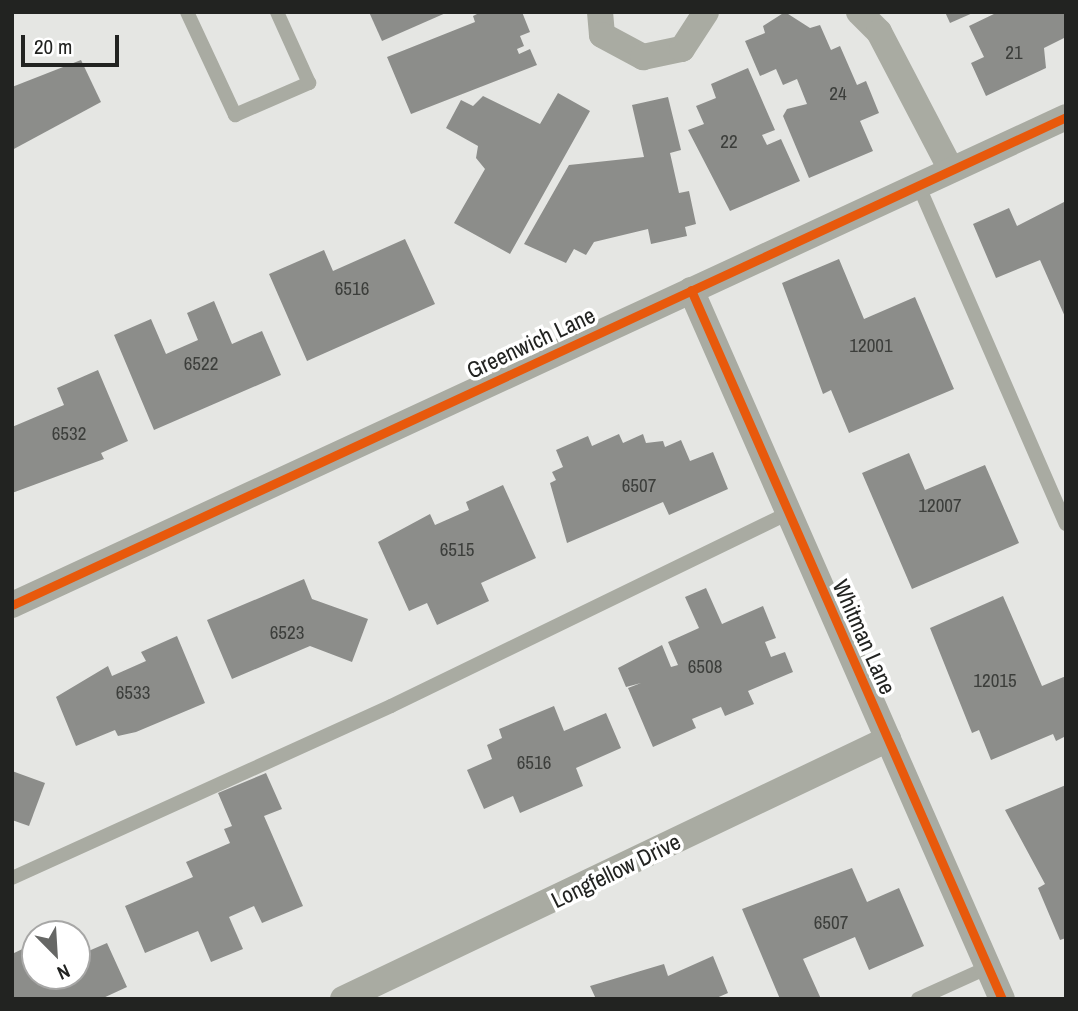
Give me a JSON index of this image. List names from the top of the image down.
{
  "streets": {
    "street": ["Greenwich Lane", "Whitman Lane", "Longfellow Drive"]
  },
  "crossings": [
    ["Greenwich Lane", "Whitman Lane"],
    ["Whitman Lane", "Longfellow Drive"]
  ],
  "house_numbers": [
    "21",
    "24",
    "22",
    "6516",
    "12001",
    "6522",
    "6532",
    "6507",
    "12007",
    "6515",
    "6523",
    "6508",
    "12015",
    "6533",
    "6516",
    "6507"
  ],
  "scale_bar": "20 m",
  "north": "bottom right"
}
